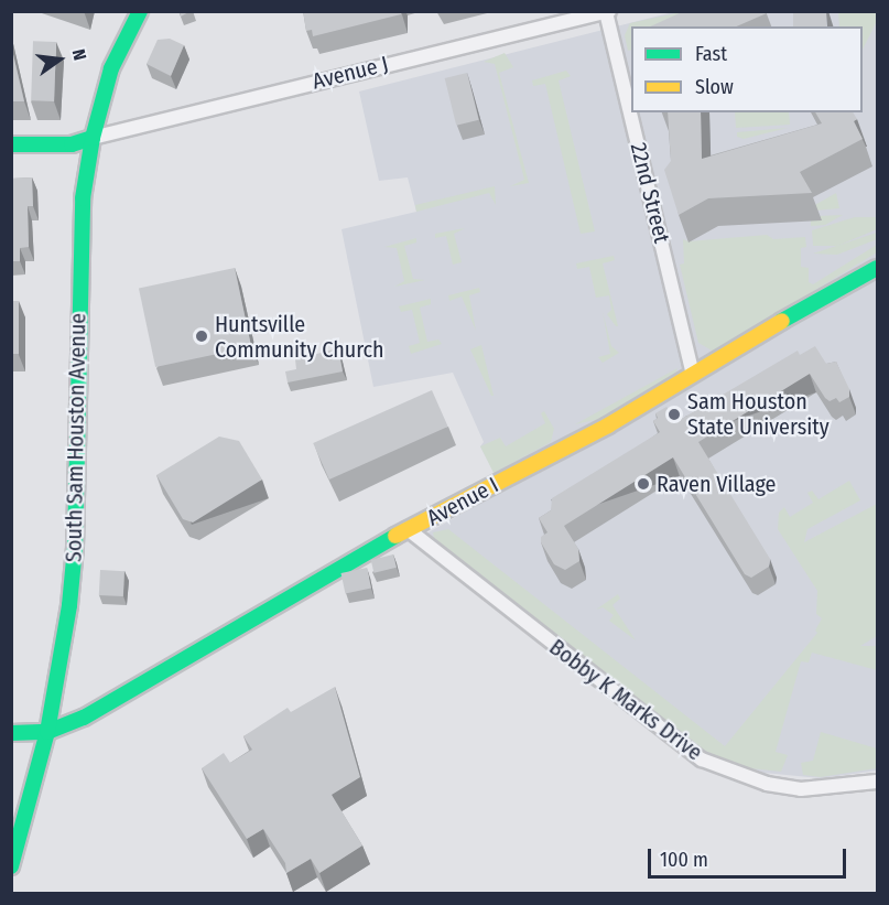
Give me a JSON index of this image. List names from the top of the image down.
{
  "streets": {
    "street": [
      "Avenue J",
      "22nd Street",
      "South Sam Houston Avenue",
      "Avenue I",
      "Bobby K Marks Drive"
    ]
  },
  "crossings": [
    ["Avenue J", "22nd Street"],
    ["Avenue J", "South Sam Houston Avenue"],
    ["22nd Street", "Avenue I"],
    ["South Sam Houston Avenue", "Avenue I"],
    ["Avenue I", "Bobby K Marks Drive"]
  ],
  "places": ["Huntsville Community Church", "Sam Houston State University", "Raven Village"],
  "legend": ["Fast", "Slow"],
  "scale_bar": "100 m",
  "north": "right"
}
